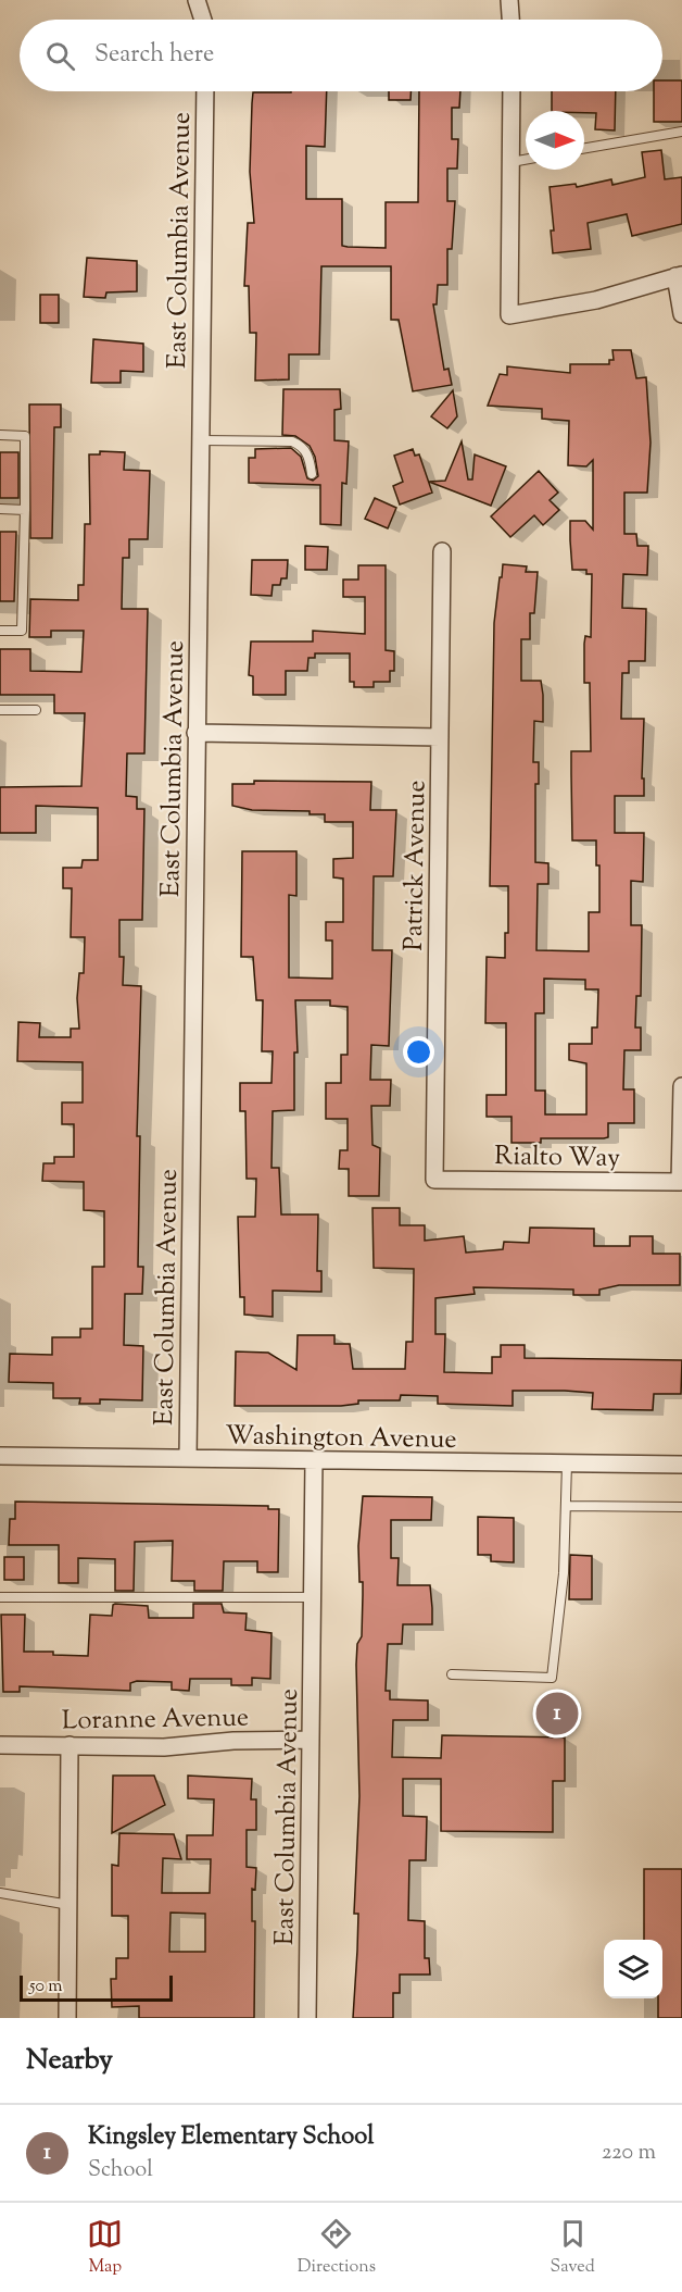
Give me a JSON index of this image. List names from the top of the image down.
{
  "streets": {
    "street": [
      "East Columbia Avenue",
      "Patrick Avenue",
      "Rialto Way",
      "Washington Avenue",
      "Loranne Avenue"
    ]
  },
  "crossings": [
    ["East Columbia Avenue", "Washington Avenue"],
    ["East Columbia Avenue", "Loranne Avenue"],
    ["Patrick Avenue", "Rialto Way"]
  ],
  "scale_bar": "50 m",
  "north": "right",
  "page": {
    "search": "Search here",
    "pins": "1",
    "scale": "50 m",
    "heading": "Nearby",
    "list": [
      {
        "mark": "1",
        "name": "Kingsley Elementary School",
        "note": "School",
        "value": "220 m"
      }
    ],
    "nav": ["Map", "Directions", "Saved"]
  }
}
